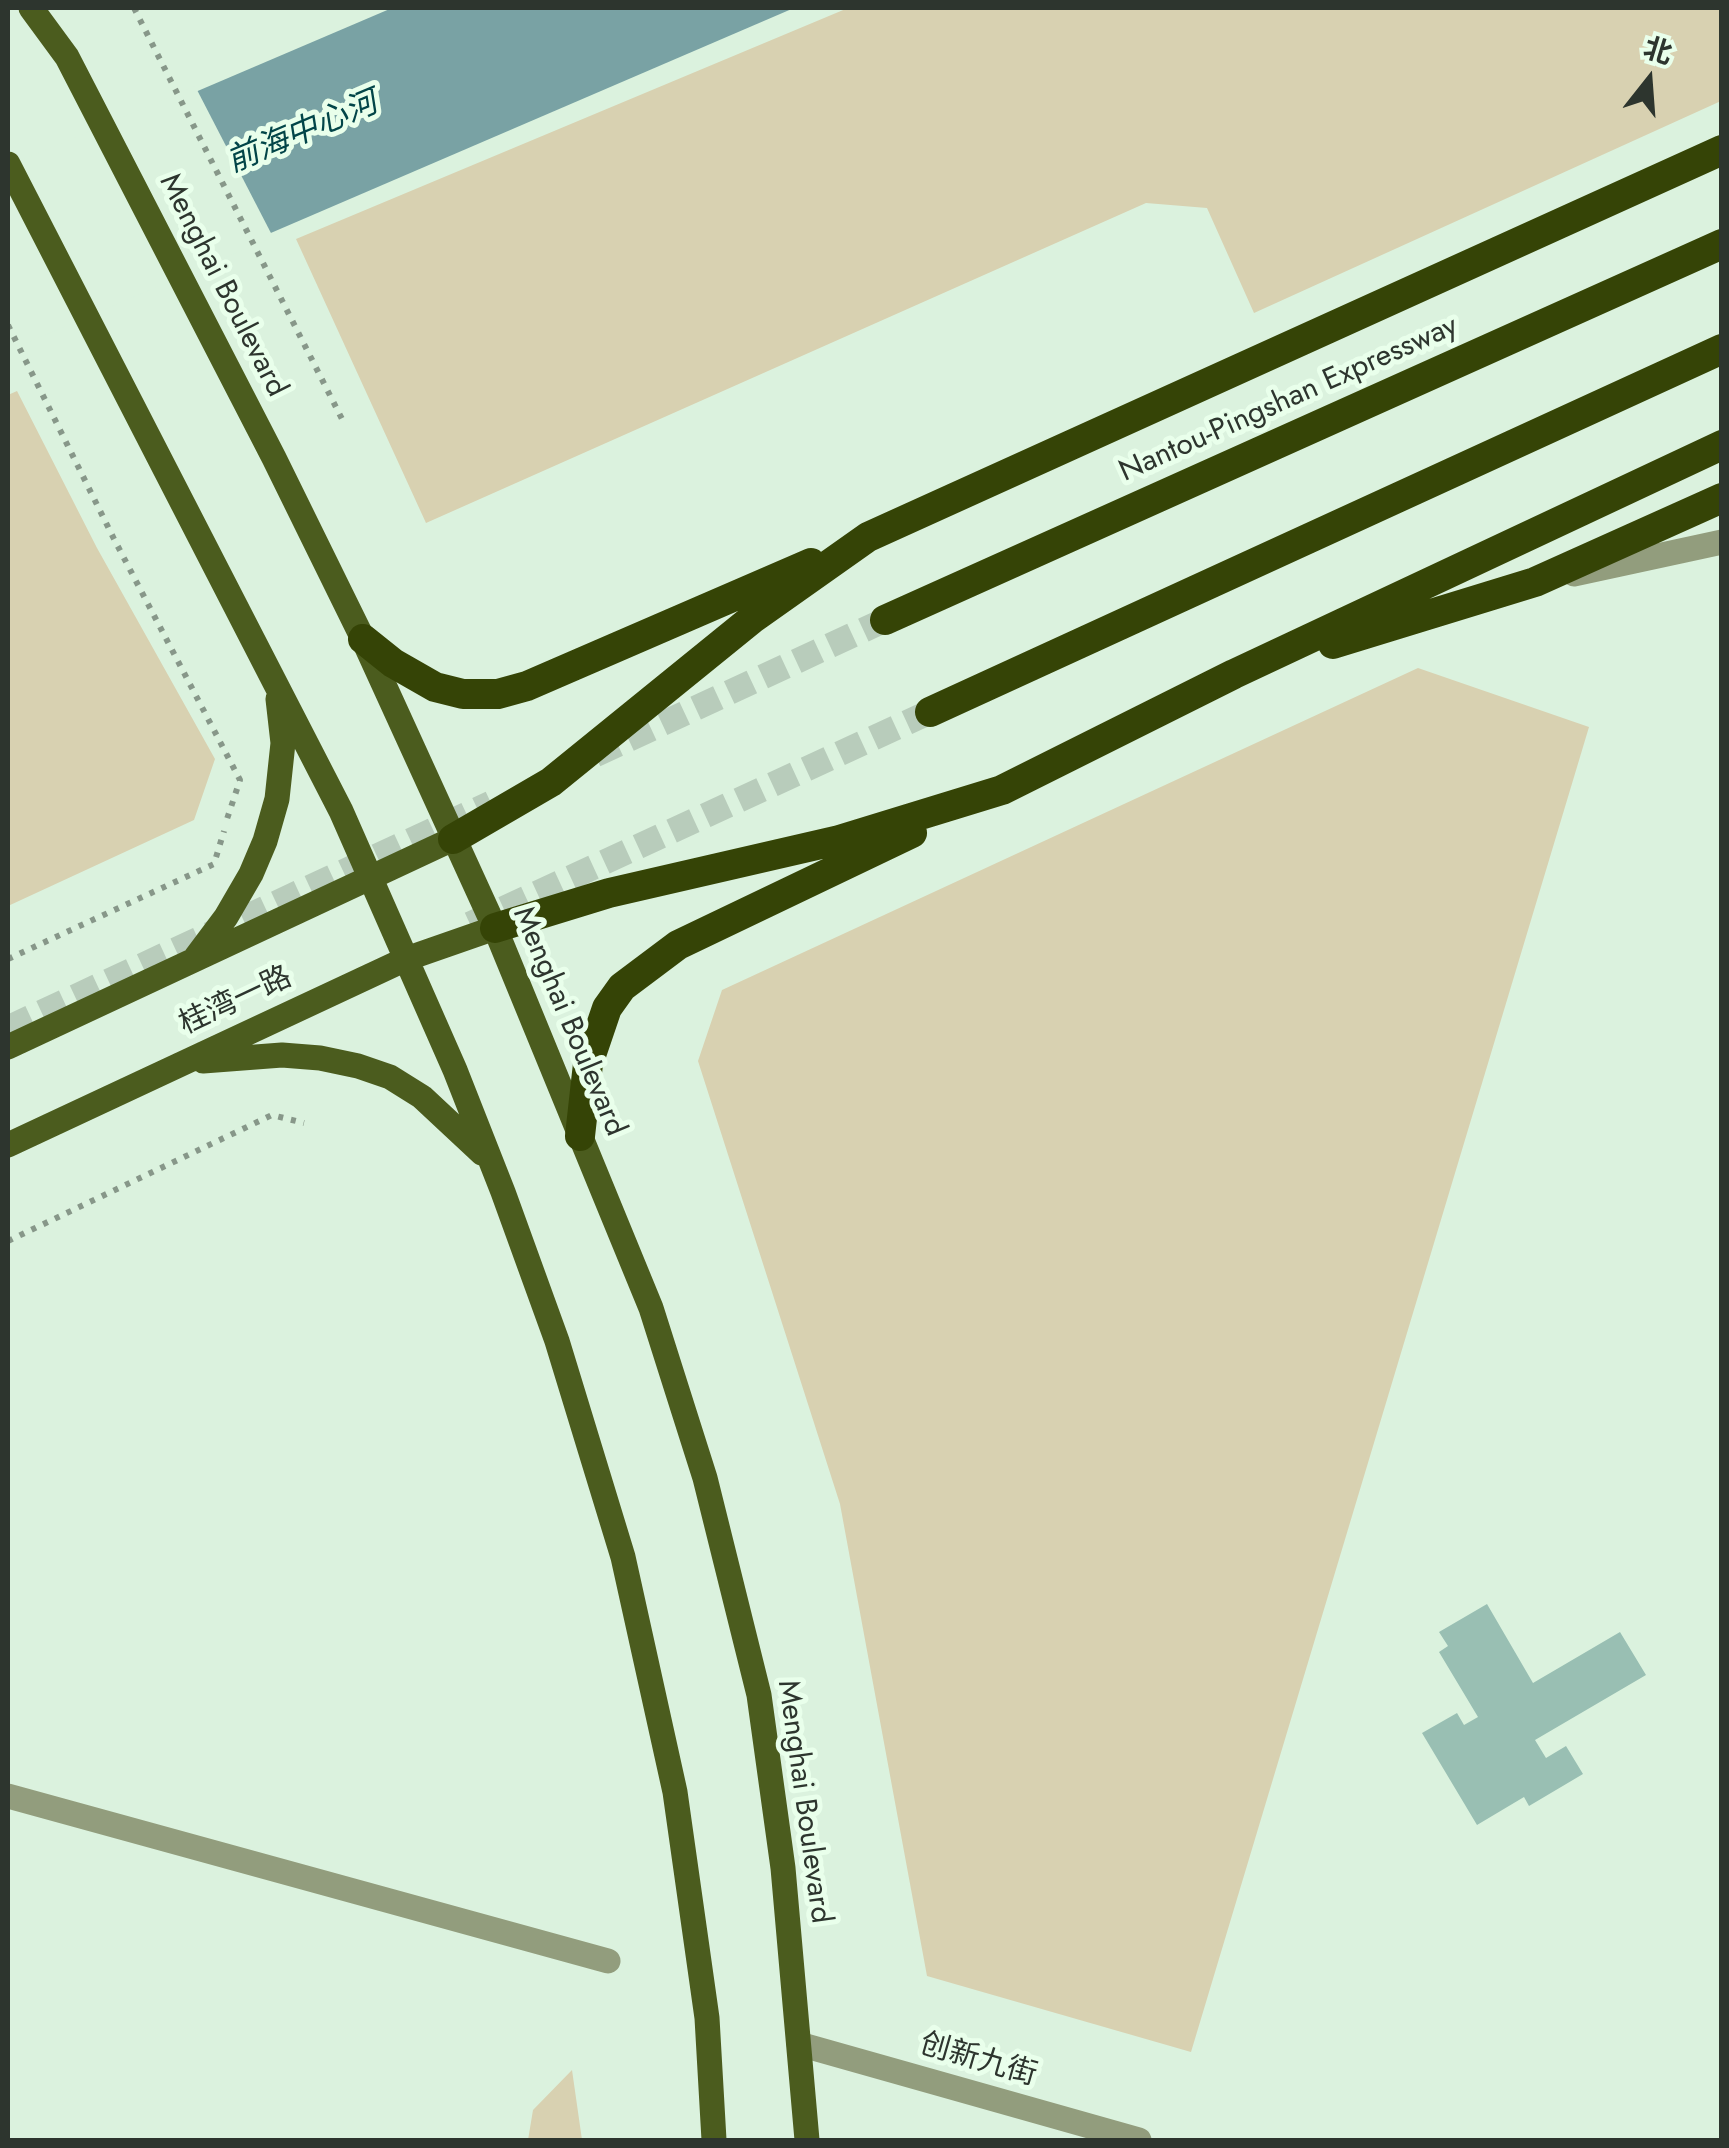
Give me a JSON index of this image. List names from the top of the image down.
{
  "streets": {
    "highway": ["Nantou-Pingshan Expressway"],
    "main road": ["Menghai Boulevard", "桂湾一路"],
    "street": ["创新九街"]
  },
  "crossings": [
    ["Menghai Boulevard", "桂湾一路"],
    ["Menghai Boulevard", "创新九街"]
  ],
  "water": ["前海中心河"],
  "north": "top"
}
